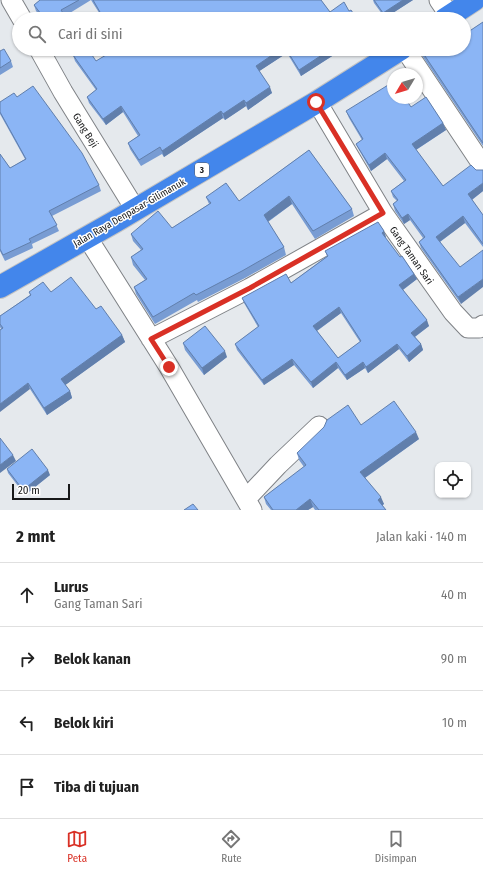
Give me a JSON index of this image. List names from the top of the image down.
{
  "streets": {
    "highway": ["3", "Jalan Raya Denpasar-Gilimanuk"],
    "street": ["Gang Beji", "Gang Taman Sari"]
  },
  "crossings": [
    ["Gang Beji", "Jalan Raya Denpasar-Gilimanuk"],
    ["Jalan Raya Denpasar-Gilimanuk", "Gang Taman Sari"]
  ],
  "scale_bar": "20 m",
  "north": "bottom left",
  "page": {
    "search": "Cari di sini",
    "scale": "20 m",
    "heading": ["2 mnt", "Jalan kaki · 140 m"],
    "list": [
      ["Lurus", "Gang Taman Sari", "40 m"],
      ["Belok kanan", "90 m"],
      ["Belok kiri", "10 m"],
      "Tiba di tujuan"
    ],
    "nav": ["Peta", "Rute", "Disimpan"]
  }
}
